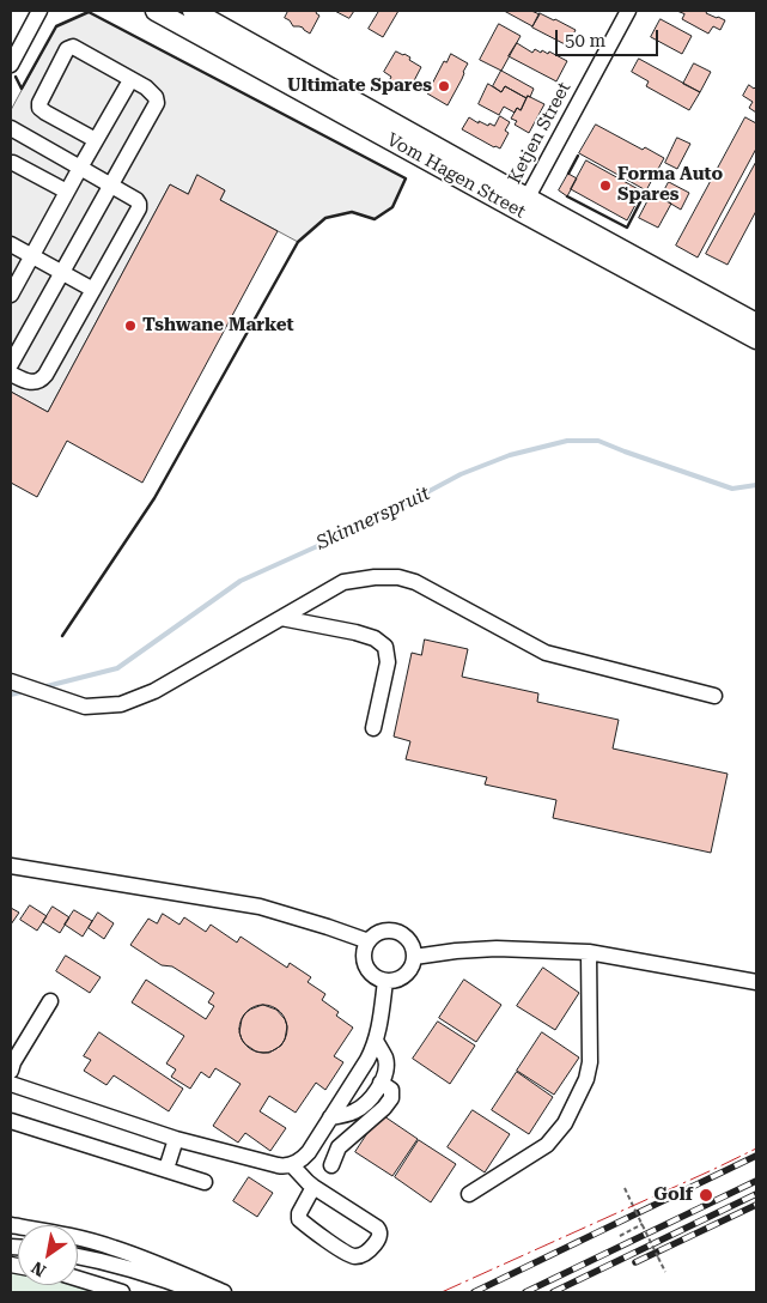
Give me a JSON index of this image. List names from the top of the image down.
{
  "streets": {
    "main road": ["Vom Hagen Street"],
    "street": ["Ketjen Street"]
  },
  "crossings": [
    ["Ketjen Street", "Vom Hagen Street"]
  ],
  "water": ["Skinnerspruit"],
  "places": [
    "Ultimate Spares",
    "Forma Auto Spares",
    "Tshwane Market",
    "Golf"
  ],
  "scale_bar": "50 m",
  "north": "bottom left"
}
